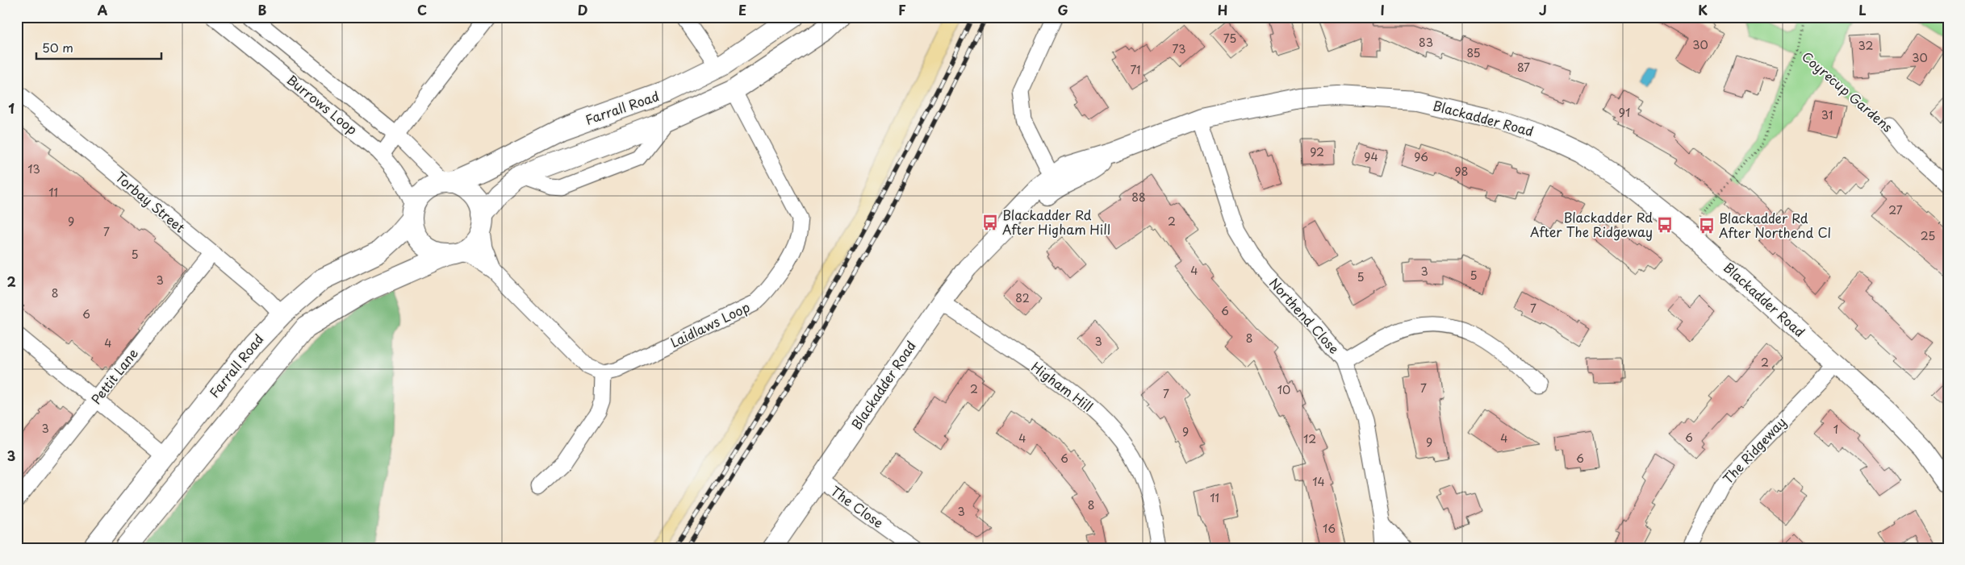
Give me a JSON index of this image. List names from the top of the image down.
{
  "streets": {
    "main road": ["Farrall Road"],
    "street": [
      "Coyrecup Gardens",
      "Burrows Loop",
      "Blackadder Road",
      "Torbay Street",
      "Northend Close",
      "Laidlaws Loop",
      "Pettit Lane",
      "Higham Hill",
      "The Ridgeway",
      "The Close"
    ]
  },
  "crossings": [
    ["Burrows Loop", "Farrall Road"],
    ["Farrall Road", "Torbay Street"],
    ["Farrall Road", "Laidlaws Loop"],
    ["Blackadder Road", "Northend Close"],
    ["Blackadder Road", "Higham Hill"],
    ["Blackadder Road", "The Ridgeway"],
    ["Blackadder Road", "The Close"],
    ["Torbay Street", "Pettit Lane"]
  ],
  "places": {
    "bus stop": ["Blackadder Rd After Higham Hill", "Blackadder Rd After The Ridgeway", "Blackadder Rd After Northend Cl"]
  },
  "house_numbers": [
    "75",
    "83",
    "30",
    "32",
    "73",
    "85",
    "30",
    "87",
    "71",
    "91",
    "31",
    "92",
    "94",
    "96",
    "13",
    "98",
    "11",
    "88",
    "27",
    "9",
    "2",
    "7",
    "25",
    "5",
    "4",
    "3",
    "5",
    "5",
    "3",
    "8",
    "82",
    "7",
    "6",
    "6",
    "8",
    "3",
    "4",
    "2",
    "7",
    "2",
    "10",
    "7",
    "3",
    "1",
    "9",
    "6",
    "4",
    "4",
    "12",
    "9",
    "6",
    "6",
    "14",
    "11",
    "8",
    "3",
    "16"
  ],
  "scale_bar": "50 m",
  "grid": {
    "columns": [
      "A",
      "B",
      "C",
      "D",
      "E",
      "F",
      "G",
      "H",
      "I",
      "J",
      "K",
      "L"
    ],
    "rows": ["1", "2", "3"]
  }
}
